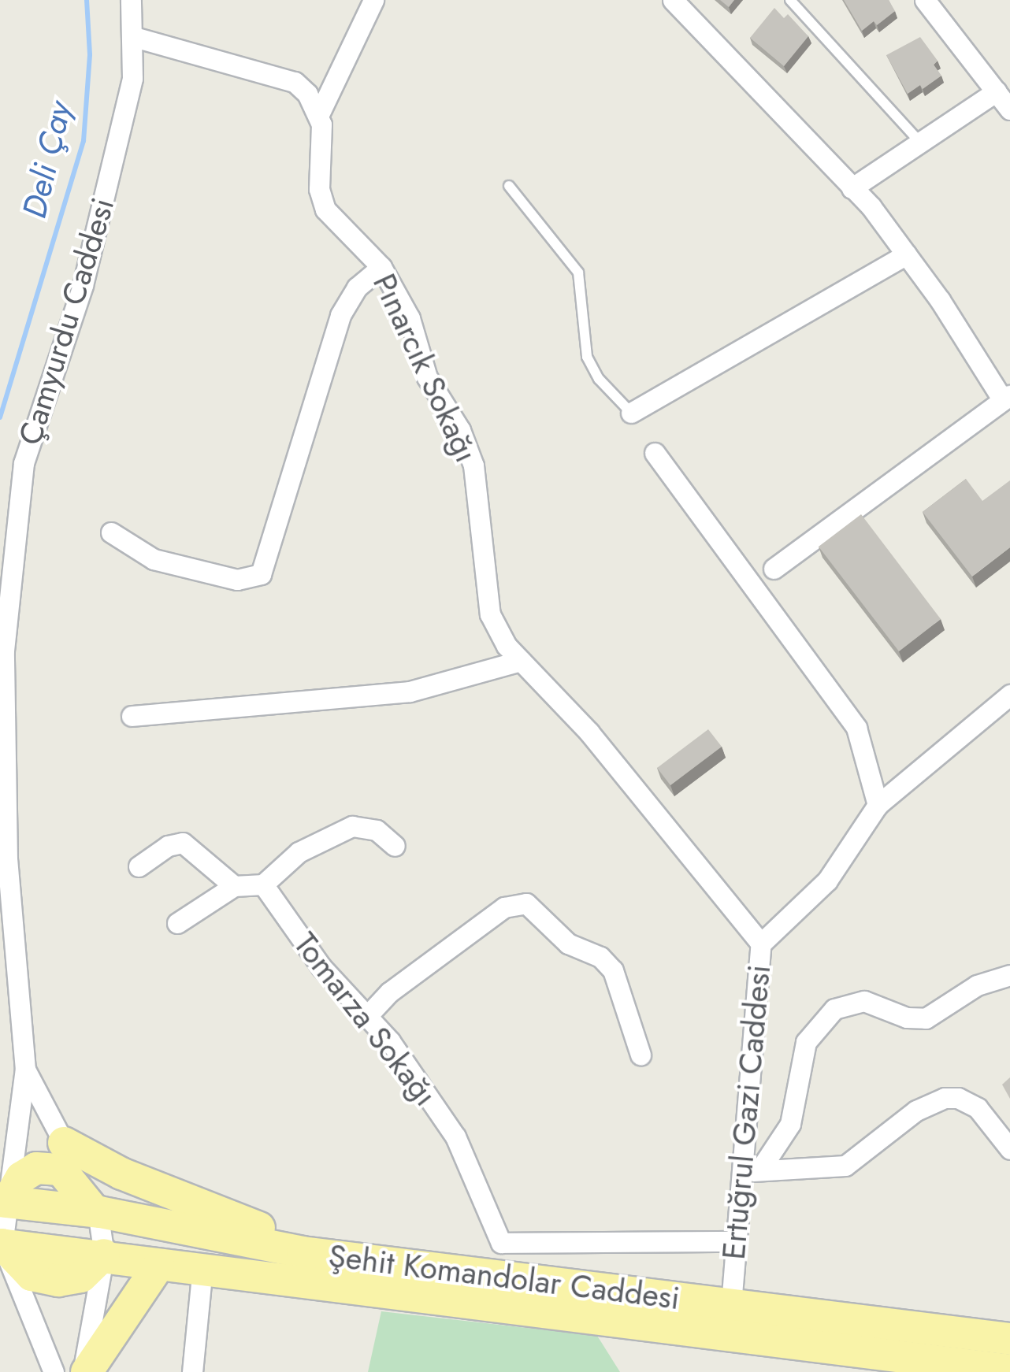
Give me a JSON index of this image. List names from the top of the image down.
{
  "streets": {
    "main road": ["Şehit Komandolar Caddesi"],
    "street": [
      "Çamyurdu Caddesi",
      "Pınarcık Sokağı",
      "Tomarza Sokağı",
      "Ertuğrul Gazi Caddesi"
    ]
  },
  "crossings": [
    ["Çamyurdu Caddesi", "Şehit Komandolar Caddesi"],
    ["Pınarcık Sokağı", "Ertuğrul Gazi Caddesi"],
    ["Ertuğrul Gazi Caddesi", "Şehit Komandolar Caddesi"]
  ],
  "water": ["Deli Çay"]
}
